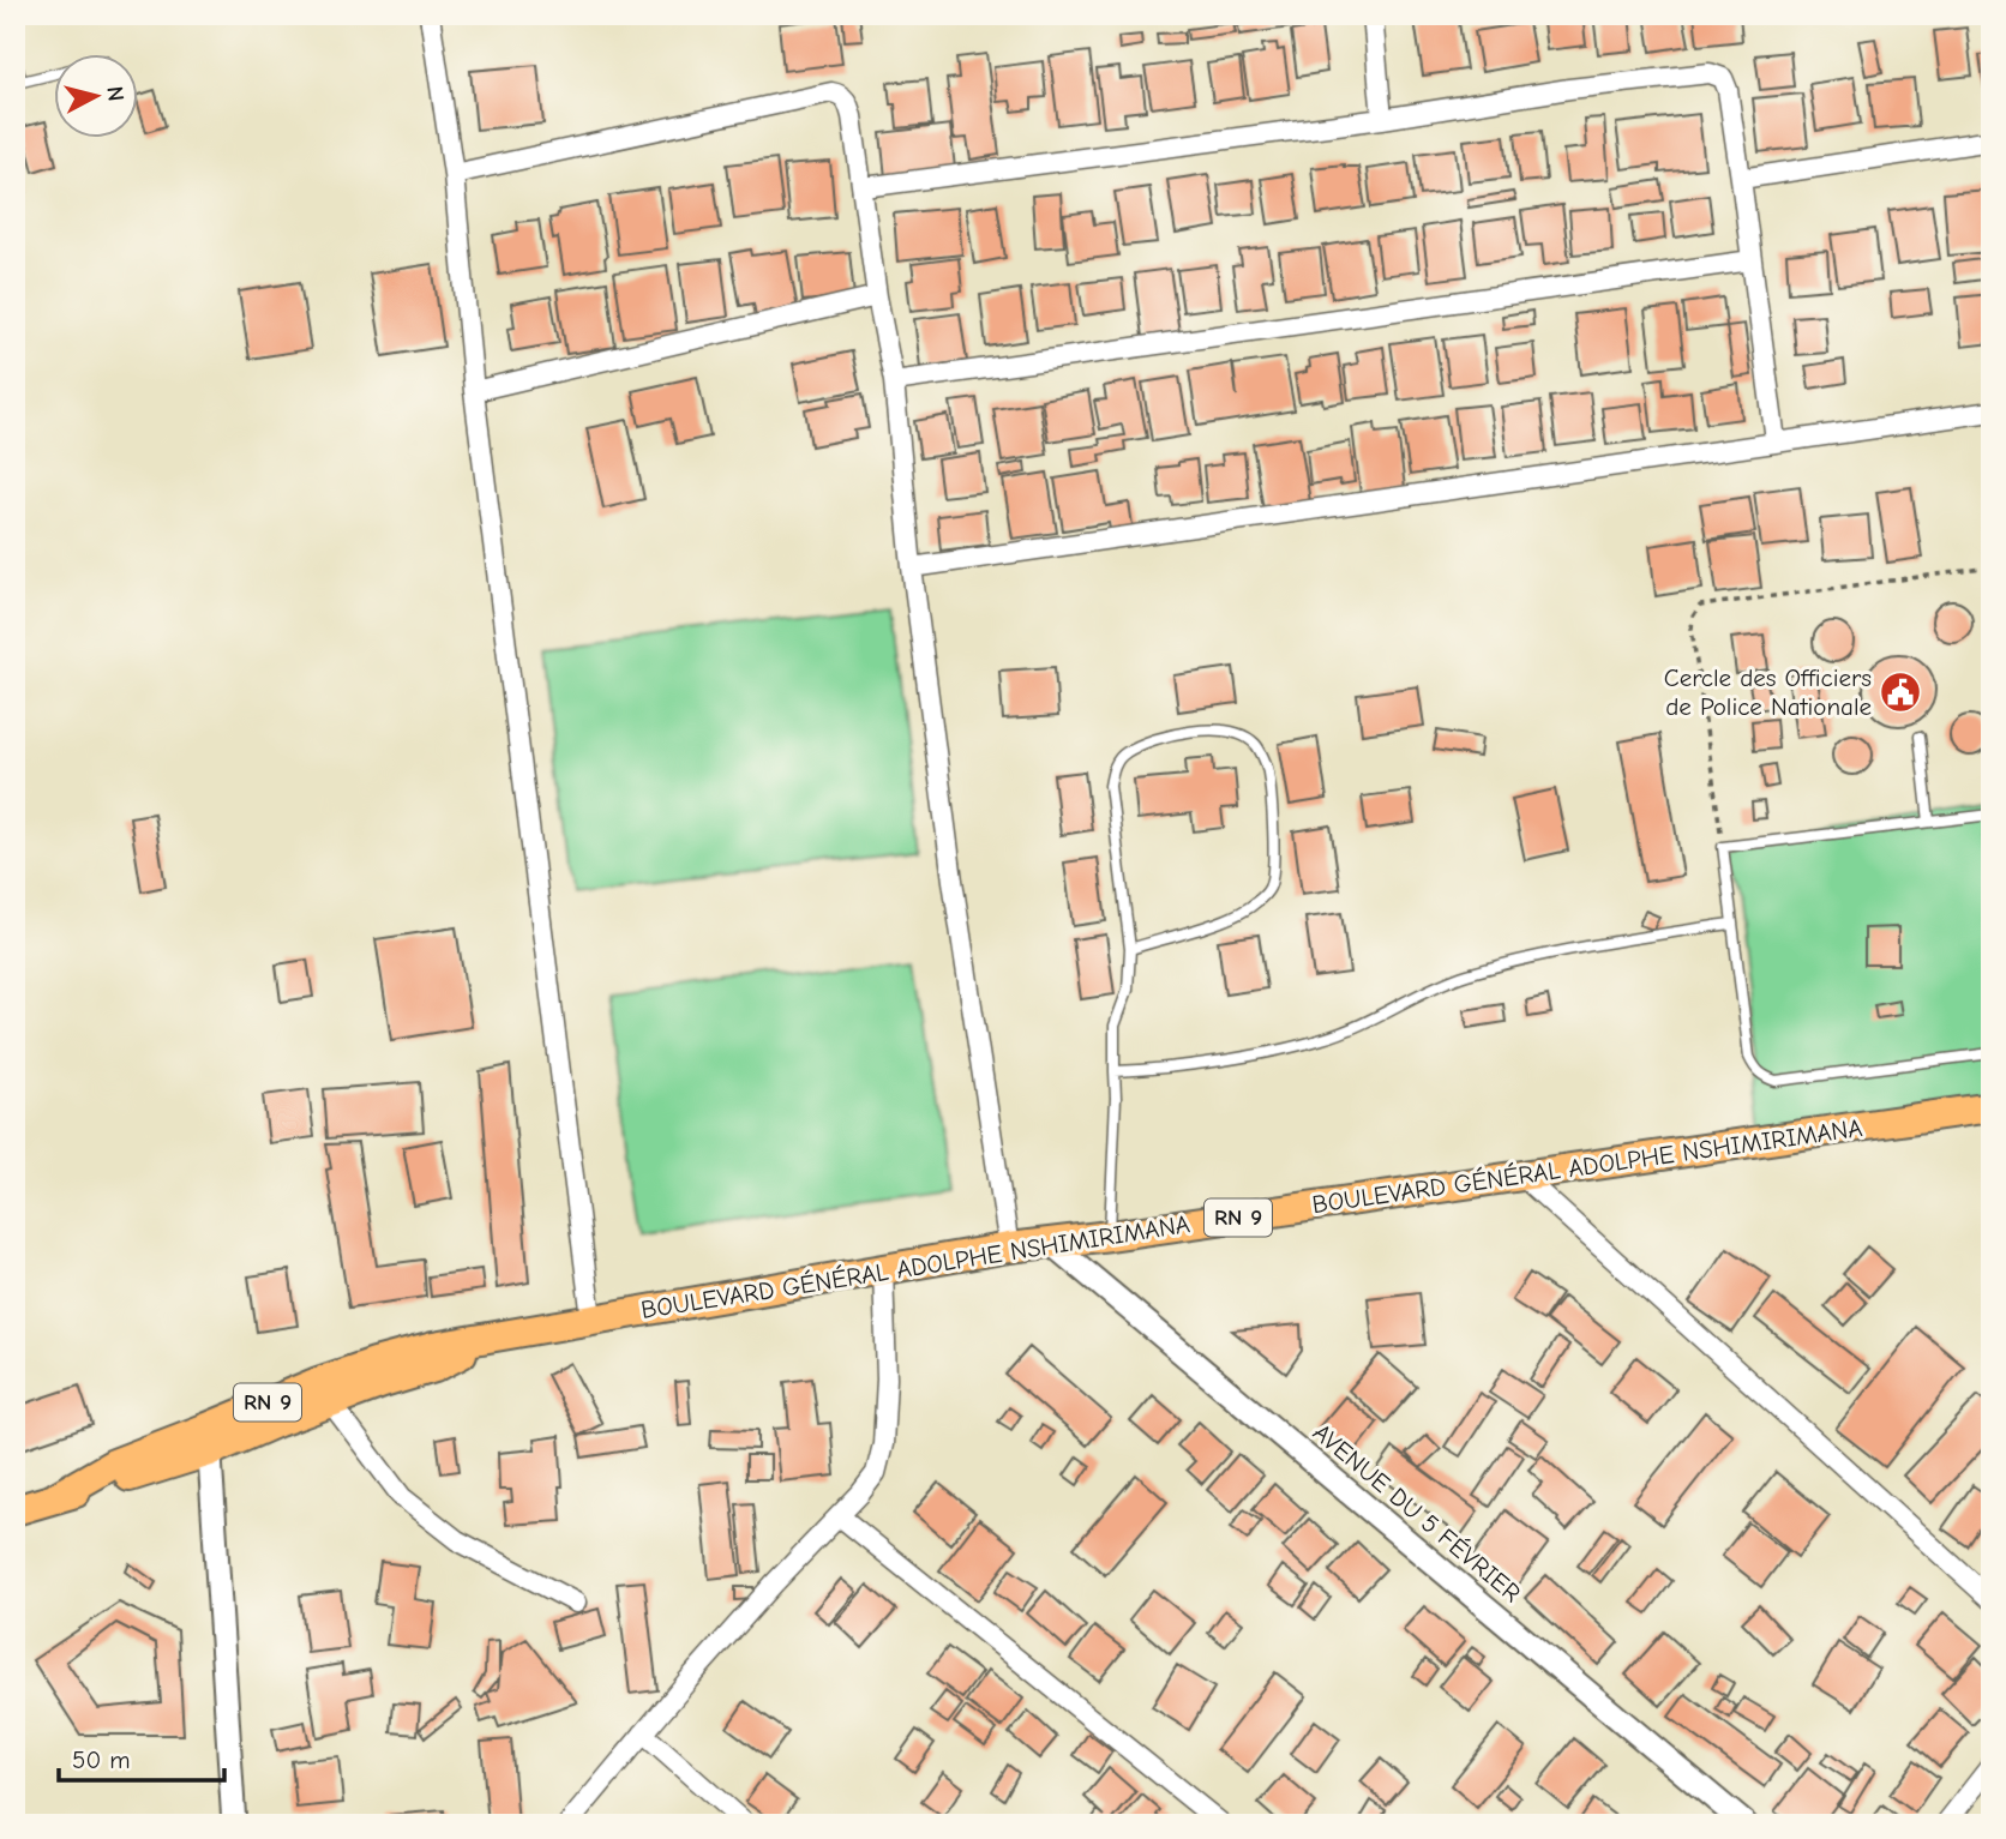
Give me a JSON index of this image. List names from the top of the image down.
{
  "streets": {
    "main road": ["BOULEVARD GÉNÉRAL ADOLPHE NSHIMIRIMANA", "RN 9"],
    "street": ["AVENUE DU 5 FÉVRIER"]
  },
  "crossings": [
    ["BOULEVARD GÉNÉRAL ADOLPHE NSHIMIRIMANA", "AVENUE DU 5 FÉVRIER"]
  ],
  "places": {
    "public building": ["Cercle des Officiers de Police Nationale"]
  },
  "scale_bar": "50 m",
  "north": "right"
}
